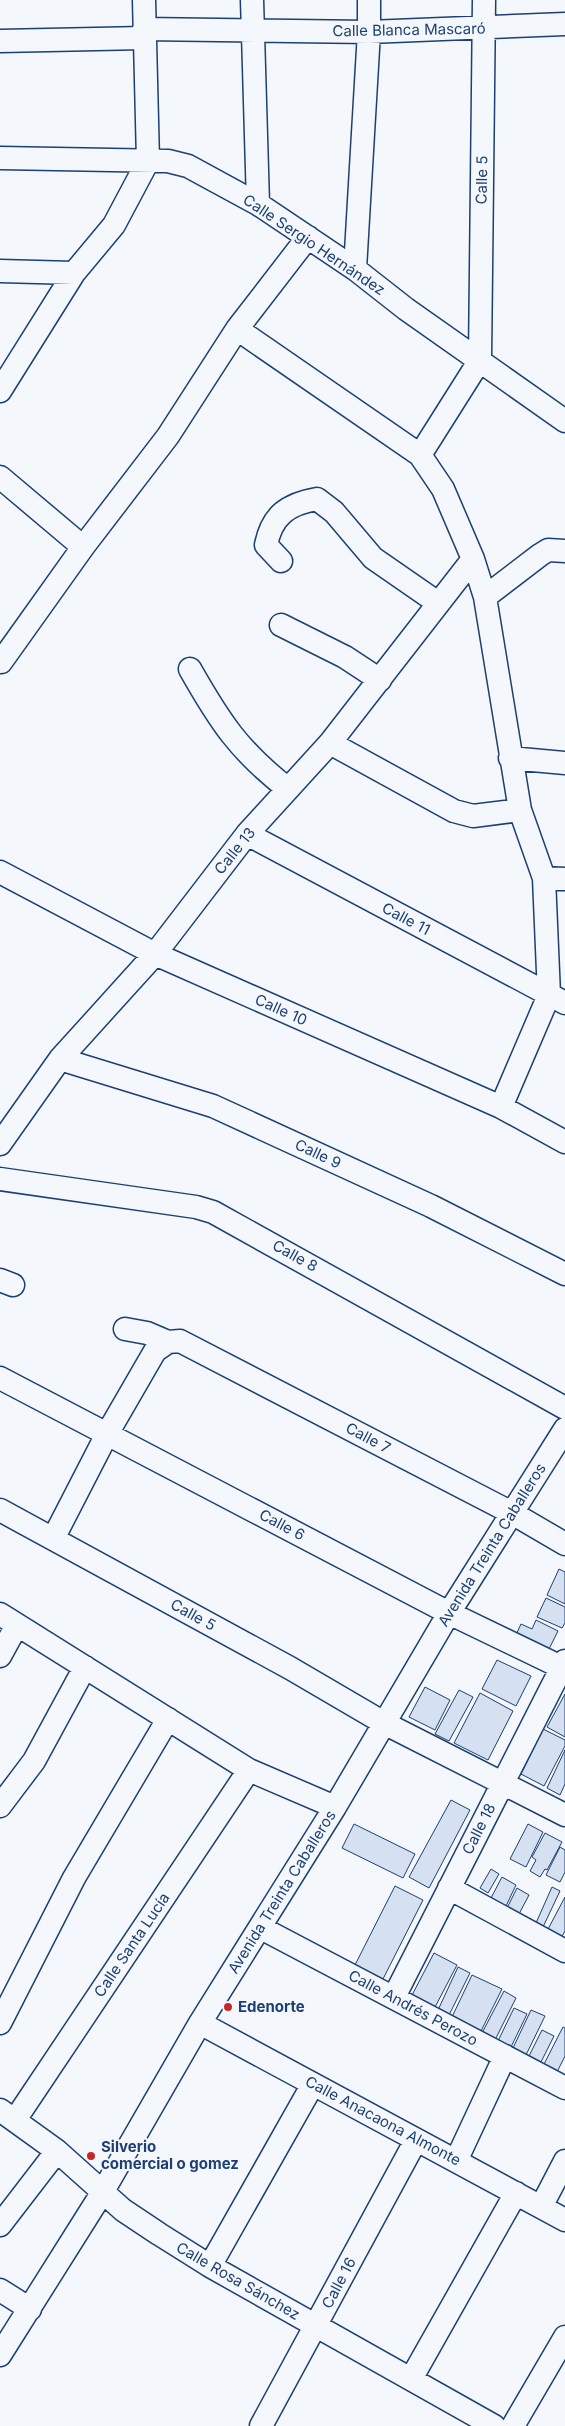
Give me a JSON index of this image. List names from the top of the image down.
{
  "streets": {
    "street": [
      "Calle Blanca Mascaró",
      "Calle 5",
      "Calle Sergio Hernández",
      "Calle 13",
      "Calle 11",
      "Calle 10",
      "Calle 9",
      "Calle 8",
      "Calle 7",
      "Calle 6",
      "Avenida Treinta Caballeros",
      "Calle 18",
      "Calle Santa Lucía",
      "Calle Andrés Perozo",
      "Calle Anacaona Almonte",
      "Calle Rosa Sánchez",
      "Calle 16"
    ]
  },
  "crossings": [
    ["Calle Blanca Mascaró", "Calle 5"],
    ["Calle 5", "Calle Sergio Hernández"],
    ["Calle 5", "Avenida Treinta Caballeros"],
    ["Calle 5", "Calle 18"],
    ["Calle 13", "Calle 11"],
    ["Calle 13", "Calle 10"],
    ["Calle 13", "Calle 9"],
    ["Calle 7", "Avenida Treinta Caballeros"],
    ["Calle 6", "Avenida Treinta Caballeros"],
    ["Calle 6", "Calle 18"],
    ["Avenida Treinta Caballeros", "Calle Andrés Perozo"],
    ["Avenida Treinta Caballeros", "Calle Anacaona Almonte"],
    ["Avenida Treinta Caballeros", "Calle Rosa Sánchez"],
    ["Calle 18", "Calle Andrés Perozo"],
    ["Calle Santa Lucía", "Calle Rosa Sánchez"],
    ["Calle Anacaona Almonte", "Calle 16"],
    ["Calle Rosa Sánchez", "Calle 16"]
  ],
  "places": ["Edenorte", "Silverio comercial o gomez"]
}
